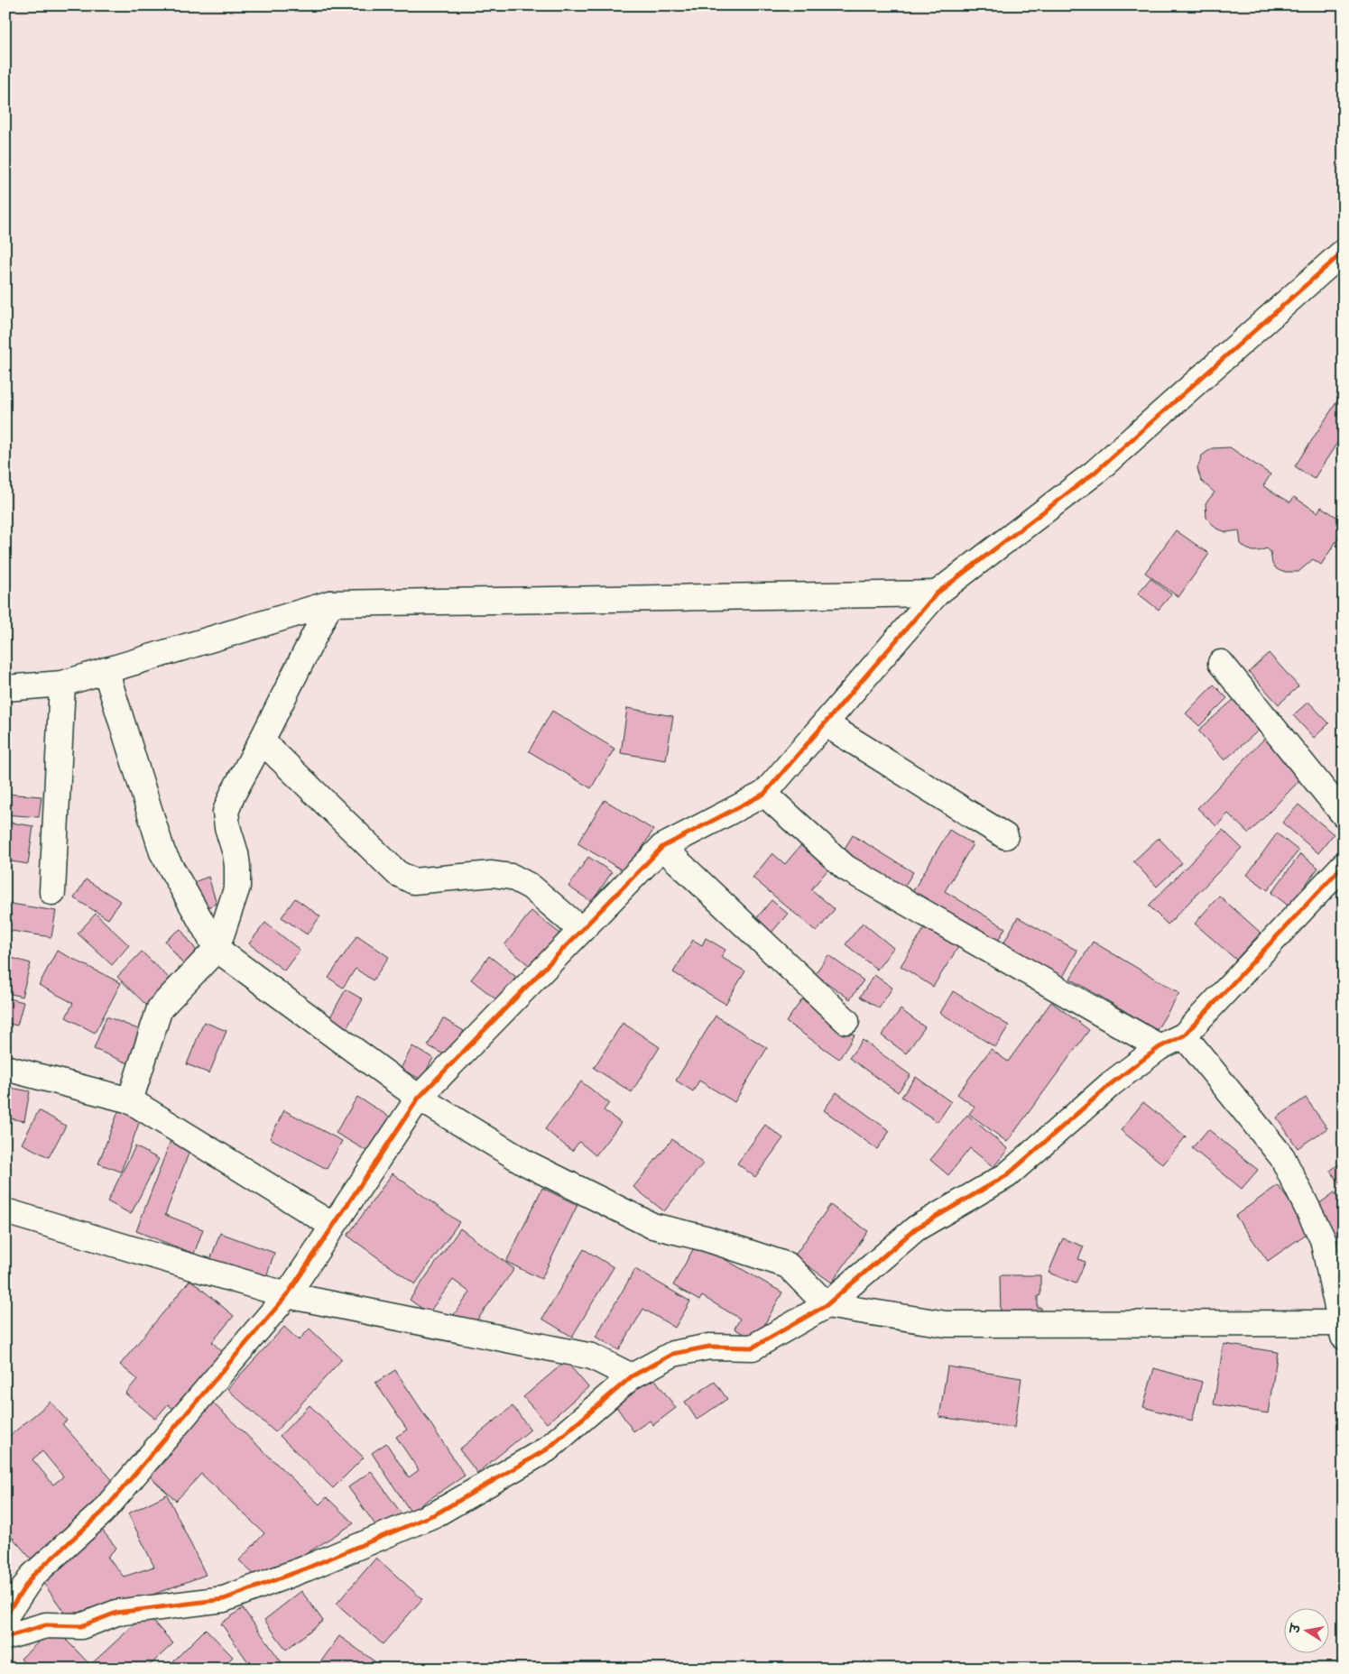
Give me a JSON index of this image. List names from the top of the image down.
{
  "north": "left"
}
